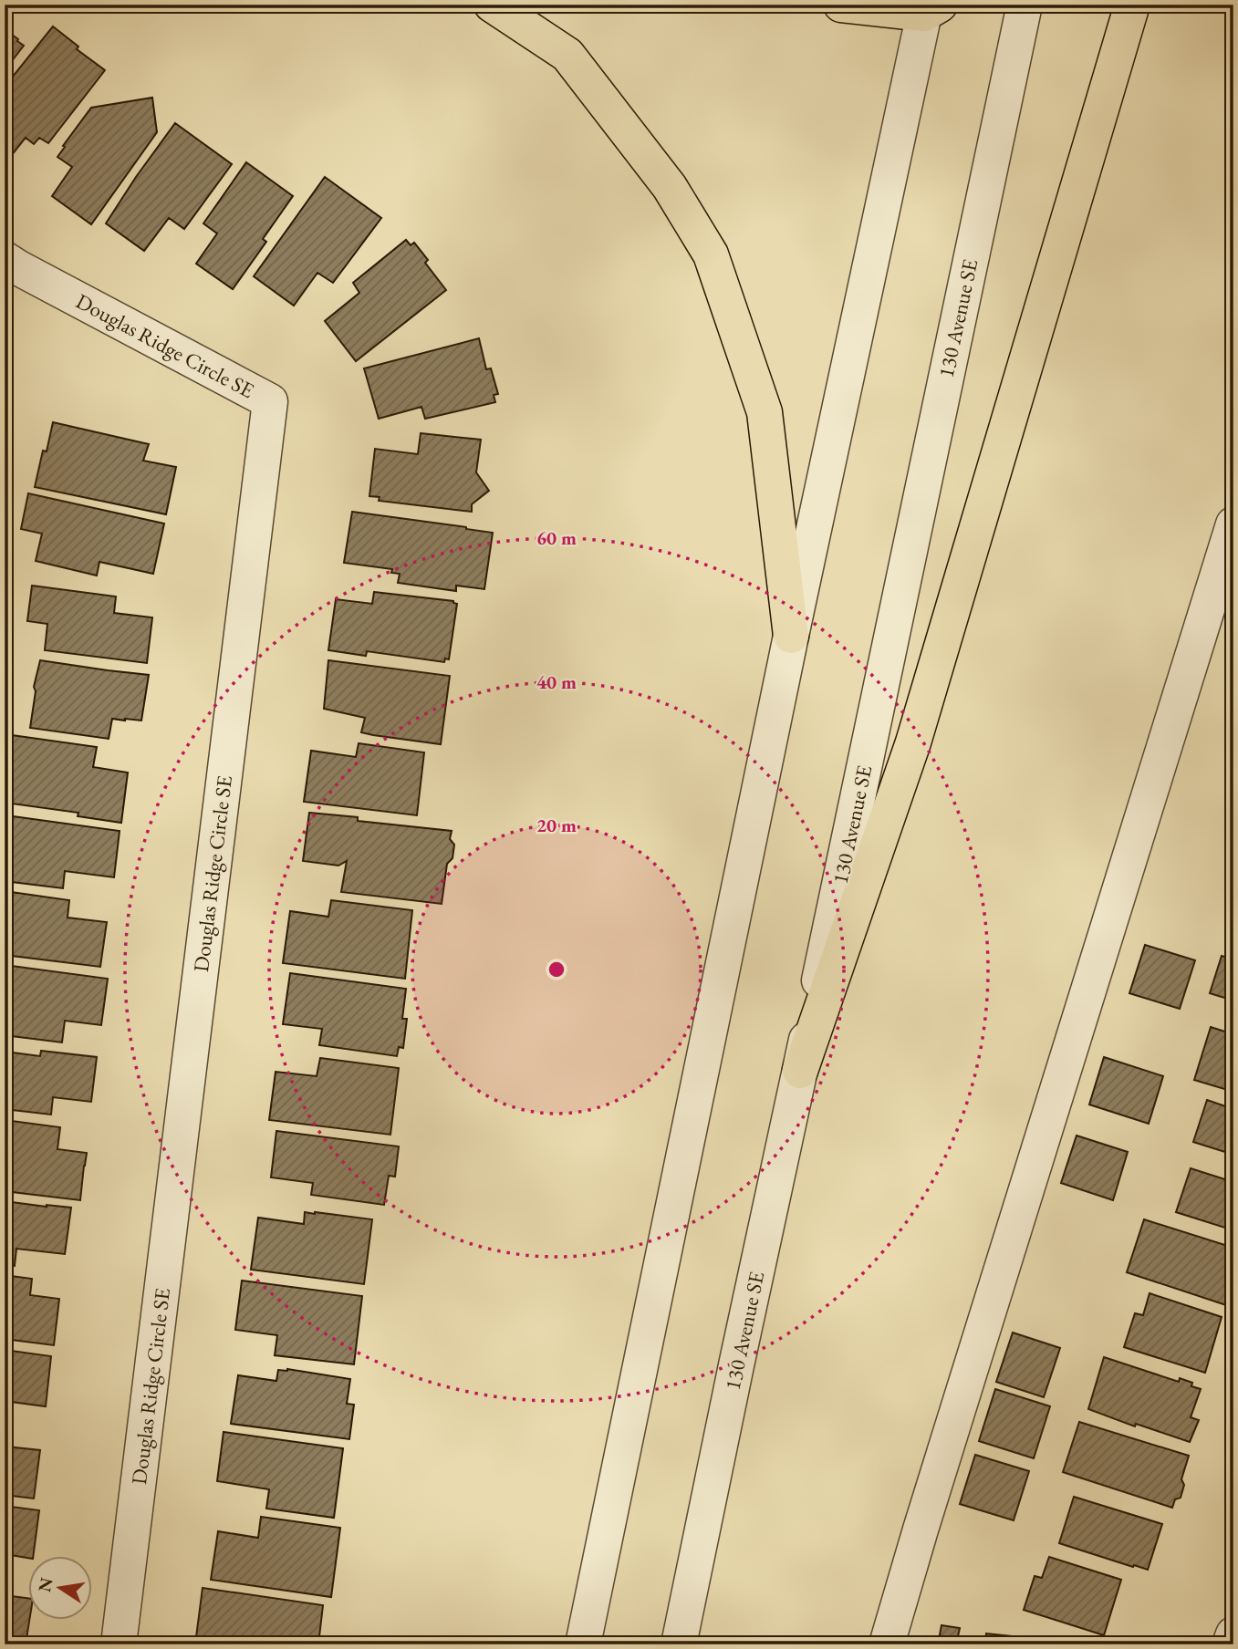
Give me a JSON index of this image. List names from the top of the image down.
{
  "streets": {
    "street": ["130 Avenue SE", "Douglas Ridge Circle SE"]
  },
  "north": "left",
  "rings": ["60 m", "40 m", "20 m"]
}
